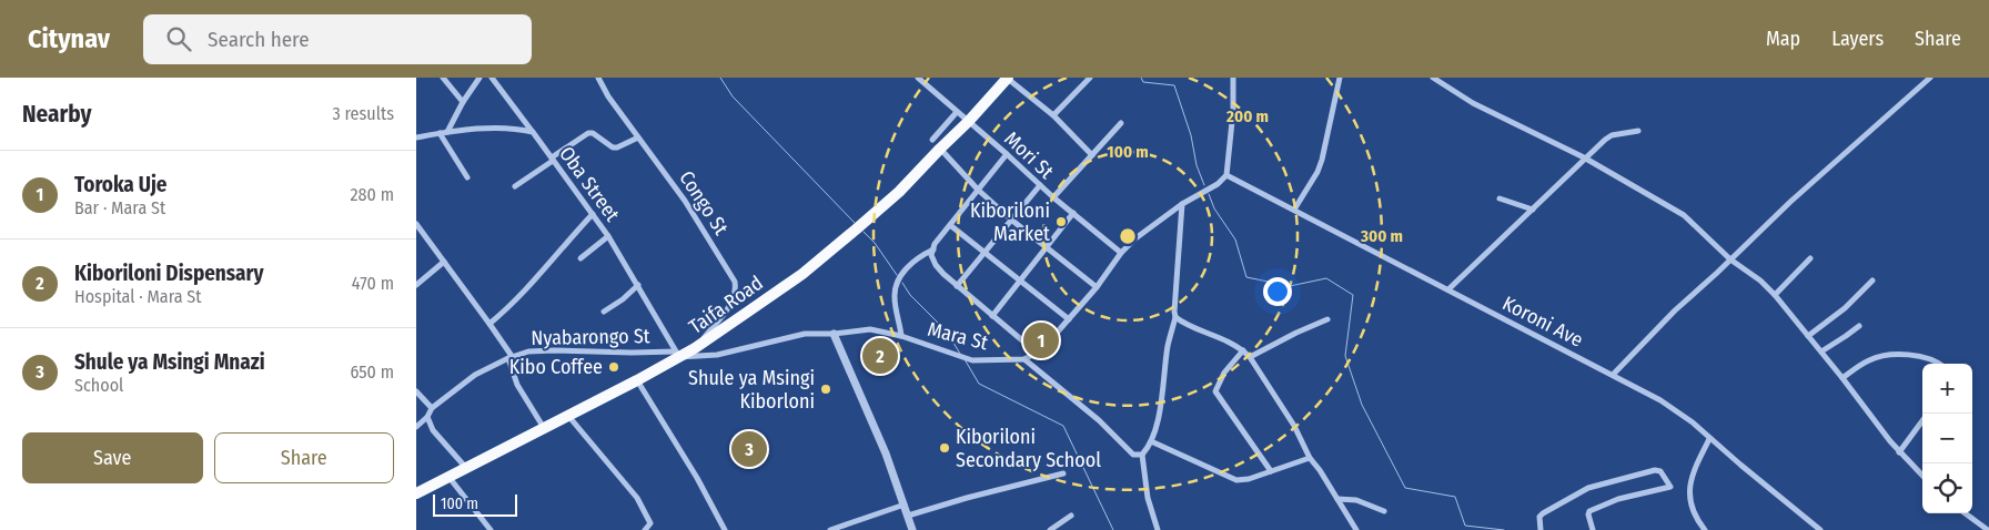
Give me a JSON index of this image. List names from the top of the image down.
{
  "streets": {
    "highway": ["Taifa Road"],
    "street": [
      "Mori St",
      "Oba Street",
      "Congo St",
      "Koroni Ave",
      "Mara St",
      "Nyabarongo St"
    ]
  },
  "crossings": [
    ["Mori St", "Taifa Road"],
    ["Mori St", "Mara St"],
    ["Oba Street", "Taifa Road"],
    ["Oba Street", "Mara St"],
    ["Oba Street", "Nyabarongo St"],
    ["Congo St", "Taifa Road"],
    ["Taifa Road", "Mara St"],
    ["Taifa Road", "Nyabarongo St"],
    ["Koroni Ave", "Mara St"],
    ["Mara St", "Nyabarongo St"]
  ],
  "places": [
    "Kiboriloni Market",
    "Kibo Coffee",
    "Shule ya Msingi Kiborloni",
    "Kiboriloni Secondary School"
  ],
  "scale_bar": "100 m",
  "page": {
    "header": "Citynav",
    "search": "Search here",
    "nav": ["Map", "Layers", "Share"],
    "heading": ["Nearby", "3 results"],
    "list": [
      {
        "mark": "1",
        "name": "Toroka Uje",
        "note": "Bar · Mara St",
        "value": "280 m"
      },
      {
        "mark": "2",
        "name": "Kiboriloni Dispensary",
        "note": "Hospital · Mara St",
        "value": "470 m"
      },
      {
        "mark": "3",
        "name": "Shule ya Msingi Mnazi",
        "note": "School",
        "value": "650 m"
      }
    ],
    "pins": ["1", "2", "3"],
    "map_buttons": ["+", "−"],
    "buttons": ["Save", "Share"],
    "scale": "100 m"
  },
  "rings": ["200 m", "100 m", "300 m"]
}
